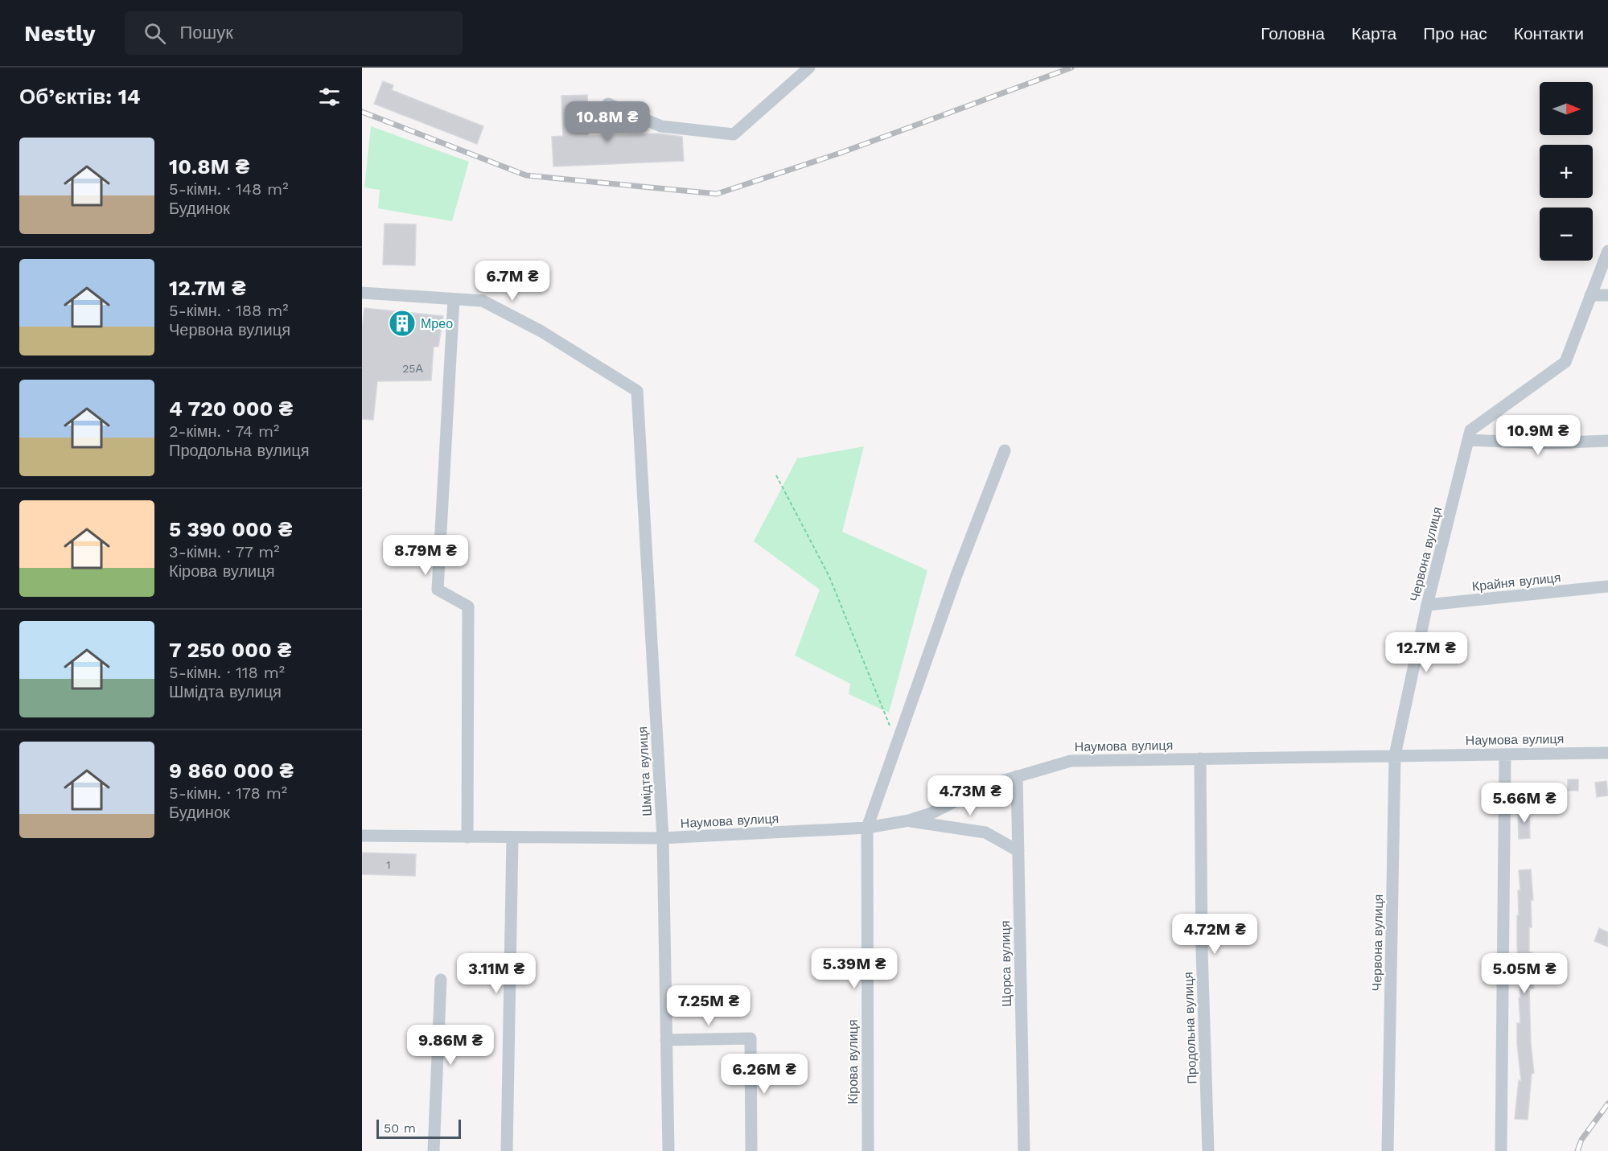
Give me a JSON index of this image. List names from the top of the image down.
{
  "streets": {
    "street": [
      "Червона вулиця",
      "Крайня вулиця",
      "Наумова вулиця",
      "Шмідта вулиця",
      "Щорса вулиця",
      "Продольна вулиця",
      "Кірова вулиця"
    ]
  },
  "crossings": [
    ["Червона вулиця", "Крайня вулиця"],
    ["Червона вулиця", "Наумова вулиця"],
    ["Наумова вулиця", "Шмідта вулиця"],
    ["Наумова вулиця", "Щорса вулиця"],
    ["Наумова вулиця", "Продольна вулиця"],
    ["Наумова вулиця", "Кірова вулиця"]
  ],
  "places": {
    "building": ["Мрео"]
  },
  "house_numbers": ["25А", "1"],
  "scale_bar": "50 m",
  "north": "right",
  "page": {
    "header": "Nestly",
    "search": "Пошук",
    "nav": [
      "Головна",
      "Карта",
      "Про нас",
      "Контакти"
    ],
    "heading": "Об’єктів: 14",
    "map_buttons": ["+", "−"],
    "price": [
      "10.8M ₴",
      "6.7M ₴",
      "10.9M ₴",
      "8.79M ₴",
      "12.7M ₴",
      "4.73M ₴",
      "5.66M ₴",
      "4.72M ₴",
      "5.39M ₴",
      "3.11M ₴",
      "5.05M ₴",
      "7.25M ₴",
      "9.86M ₴",
      "6.26M ₴"
    ],
    "list": [
      {
        "name": "10.8M ₴",
        "note": "5-кімн. · 148 m² · Будинок"
      },
      {
        "name": "12.7M ₴",
        "note": "5-кімн. · 188 m² · Червона вулиця"
      },
      {
        "name": "4 720 000 ₴",
        "note": "2-кімн. · 74 m² · Продольна вулиця"
      },
      {
        "name": "5 390 000 ₴",
        "note": "3-кімн. · 77 m² · Кірова вулиця"
      },
      {
        "name": "7 250 000 ₴",
        "note": "5-кімн. · 118 m² · Шмідта вулиця"
      },
      {
        "name": "9 860 000 ₴",
        "note": "5-кімн. · 178 m² · Будинок"
      }
    ],
    "scale": "50 m"
  }
}
